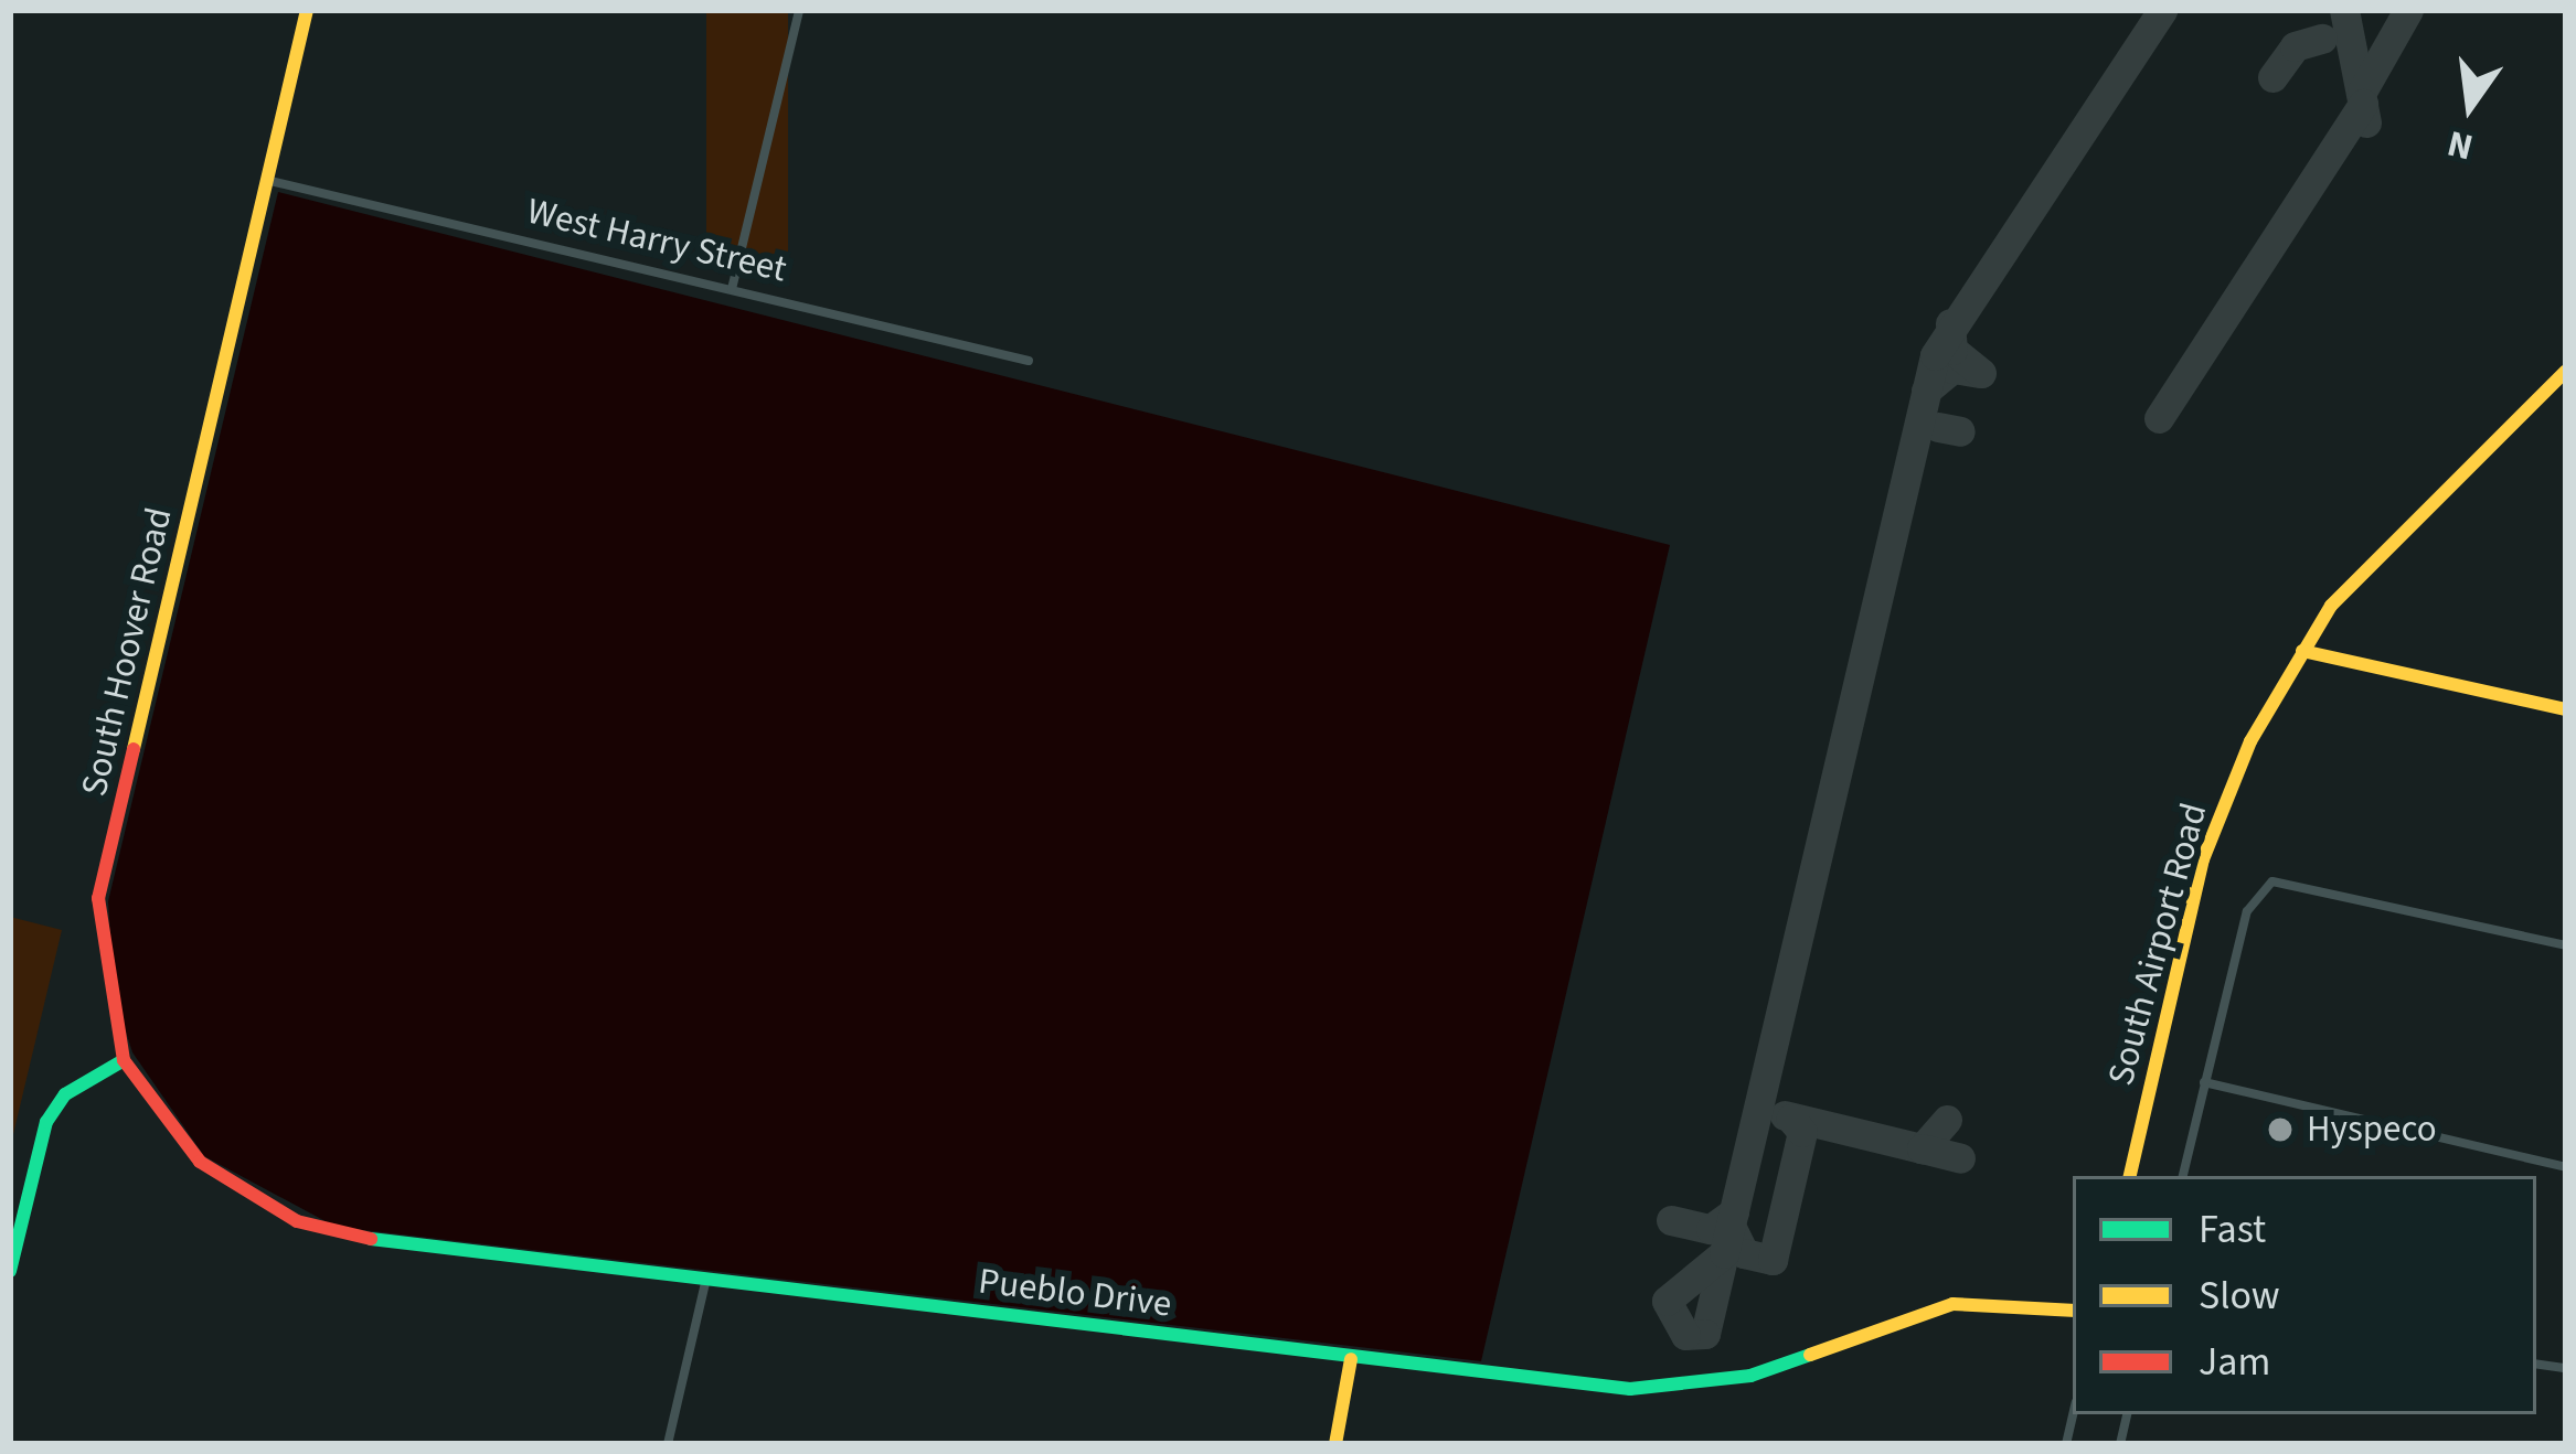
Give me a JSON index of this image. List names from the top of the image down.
{
  "streets": {
    "street": [
      "West Harry Street",
      "South Hoover Road",
      "South Airport Road",
      "Pueblo Drive"
    ]
  },
  "crossings": [
    ["West Harry Street", "South Hoover Road"],
    ["South Hoover Road", "Pueblo Drive"]
  ],
  "places": ["Hyspeco"],
  "legend": ["Fast", "Slow", "Jam"],
  "north": "bottom"
}
